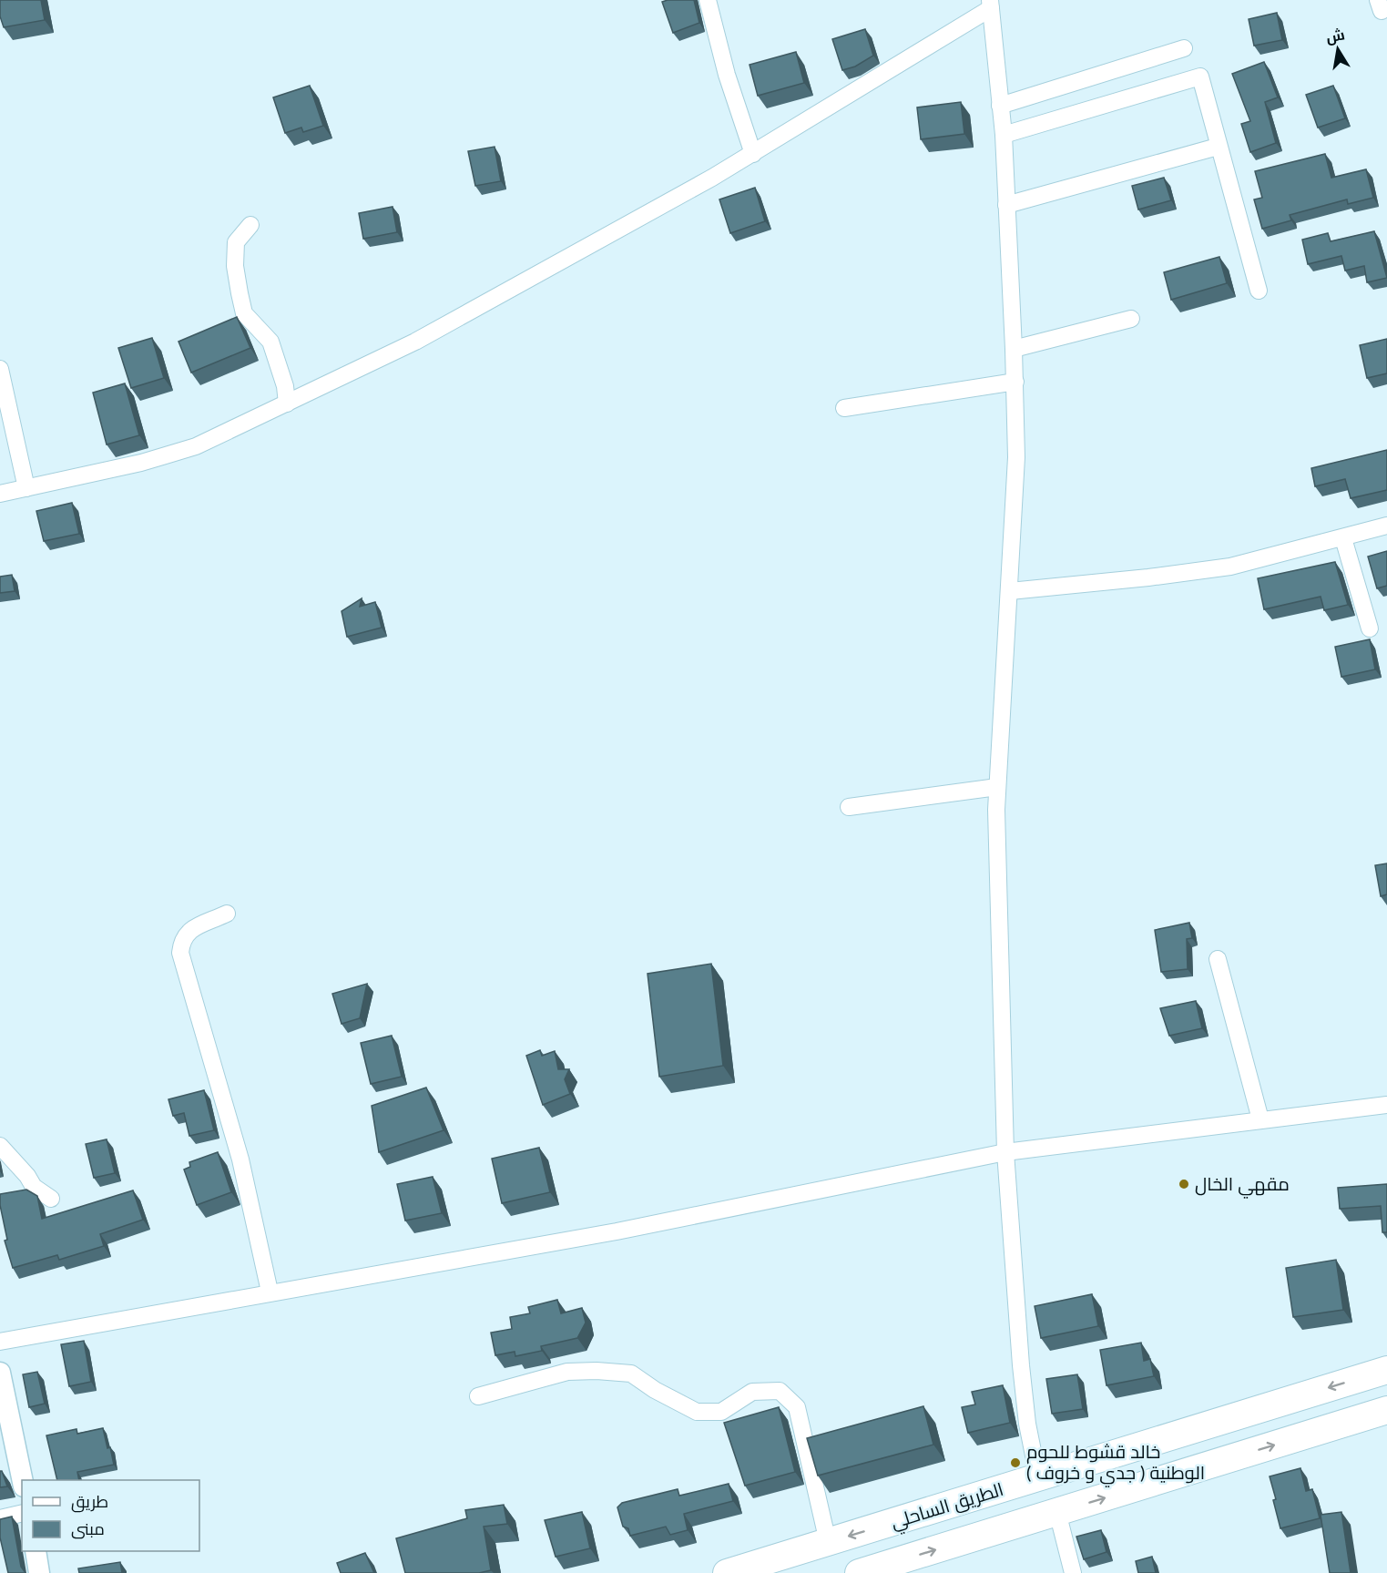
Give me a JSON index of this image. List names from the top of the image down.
{
  "streets": {
    "highway": ["الطريق الساحلي"]
  },
  "places": ["مقهي الخال", "خالد قشوط للحوم الوطنية ( جدي و خروف )"],
  "legend": ["طريق", "مبنى"],
  "north": "top"
}
